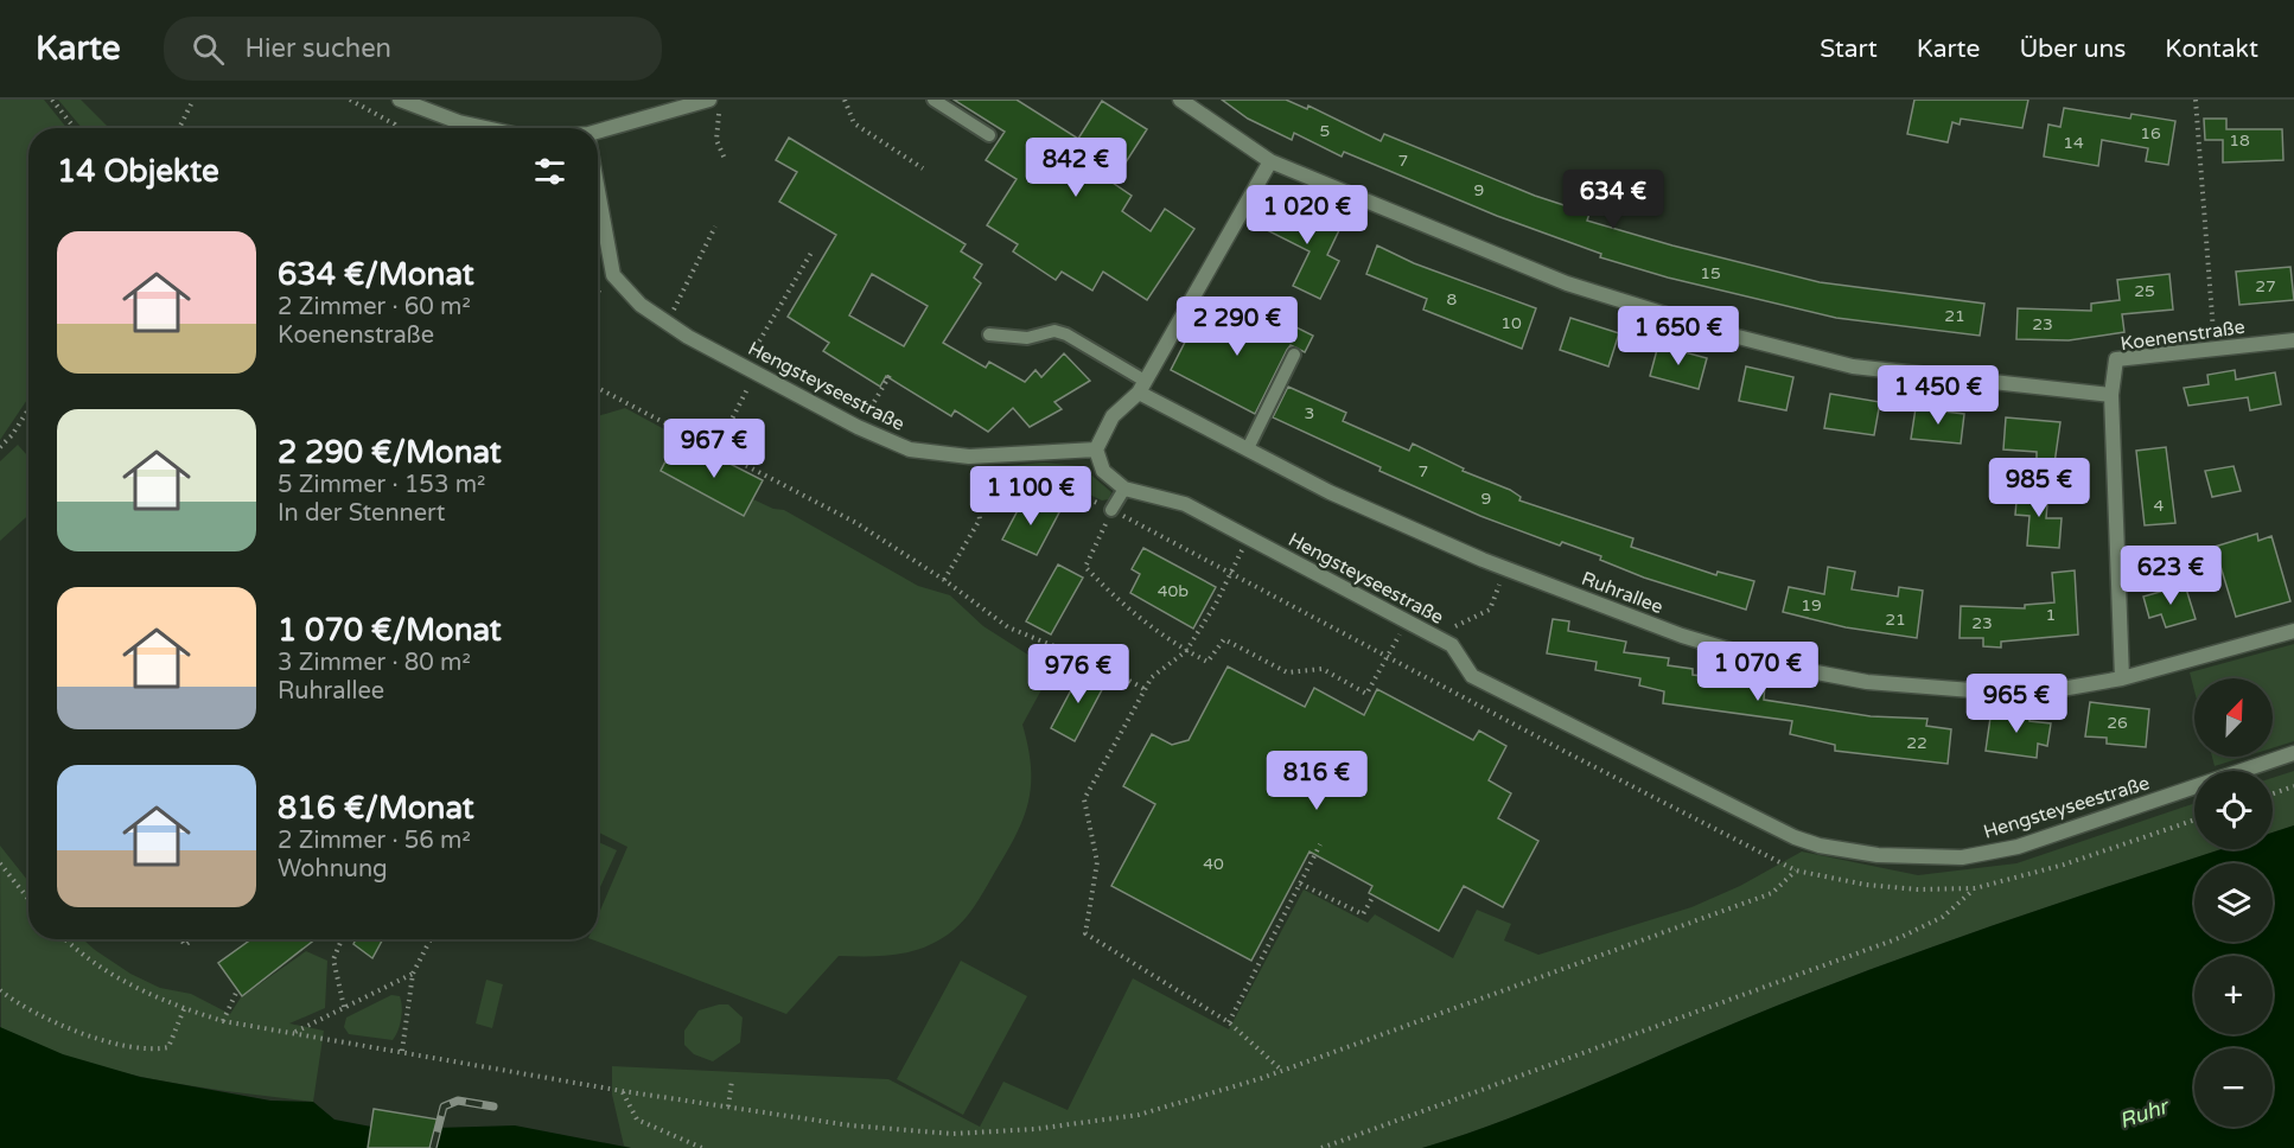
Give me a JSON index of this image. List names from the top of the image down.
{
  "streets": {
    "street": ["Koenenstraße", "Hengsteyseestraße", "Ruhrallee"]
  },
  "water": ["Ruhr"],
  "house_numbers": [
    "5",
    "16",
    "18",
    "14",
    "7",
    "9",
    "15",
    "27",
    "25",
    "8",
    "21",
    "10",
    "23",
    "3",
    "7",
    "9",
    "4",
    "40b",
    "19",
    "1",
    "21",
    "23",
    "26",
    "22",
    "40"
  ],
  "north": "top right",
  "page": {
    "header": "Karte",
    "search": "Hier suchen",
    "nav": [
      "Start",
      "Karte",
      "Über uns",
      "Kontakt"
    ],
    "heading": "14 Objekte",
    "price": [
      "842 €",
      "634 €",
      "1 020 €",
      "2 290 €",
      "1 650 €",
      "1 450 €",
      "967 €",
      "985 €",
      "1 100 €",
      "623 €",
      "1 070 €",
      "976 €",
      "965 €",
      "816 €"
    ],
    "list": [
      {
        "name": "634 €/Monat",
        "note": "2 Zimmer · 60 m² · Koenenstraße"
      },
      {
        "name": "2 290 €/Monat",
        "note": "5 Zimmer · 153 m² · In der Stennert"
      },
      {
        "name": "1 070 €/Monat",
        "note": "3 Zimmer · 80 m² · Ruhrallee"
      },
      {
        "name": "816 €/Monat",
        "note": "2 Zimmer · 56 m² · Wohnung"
      }
    ],
    "map_buttons": ["+", "−"]
  }
}
